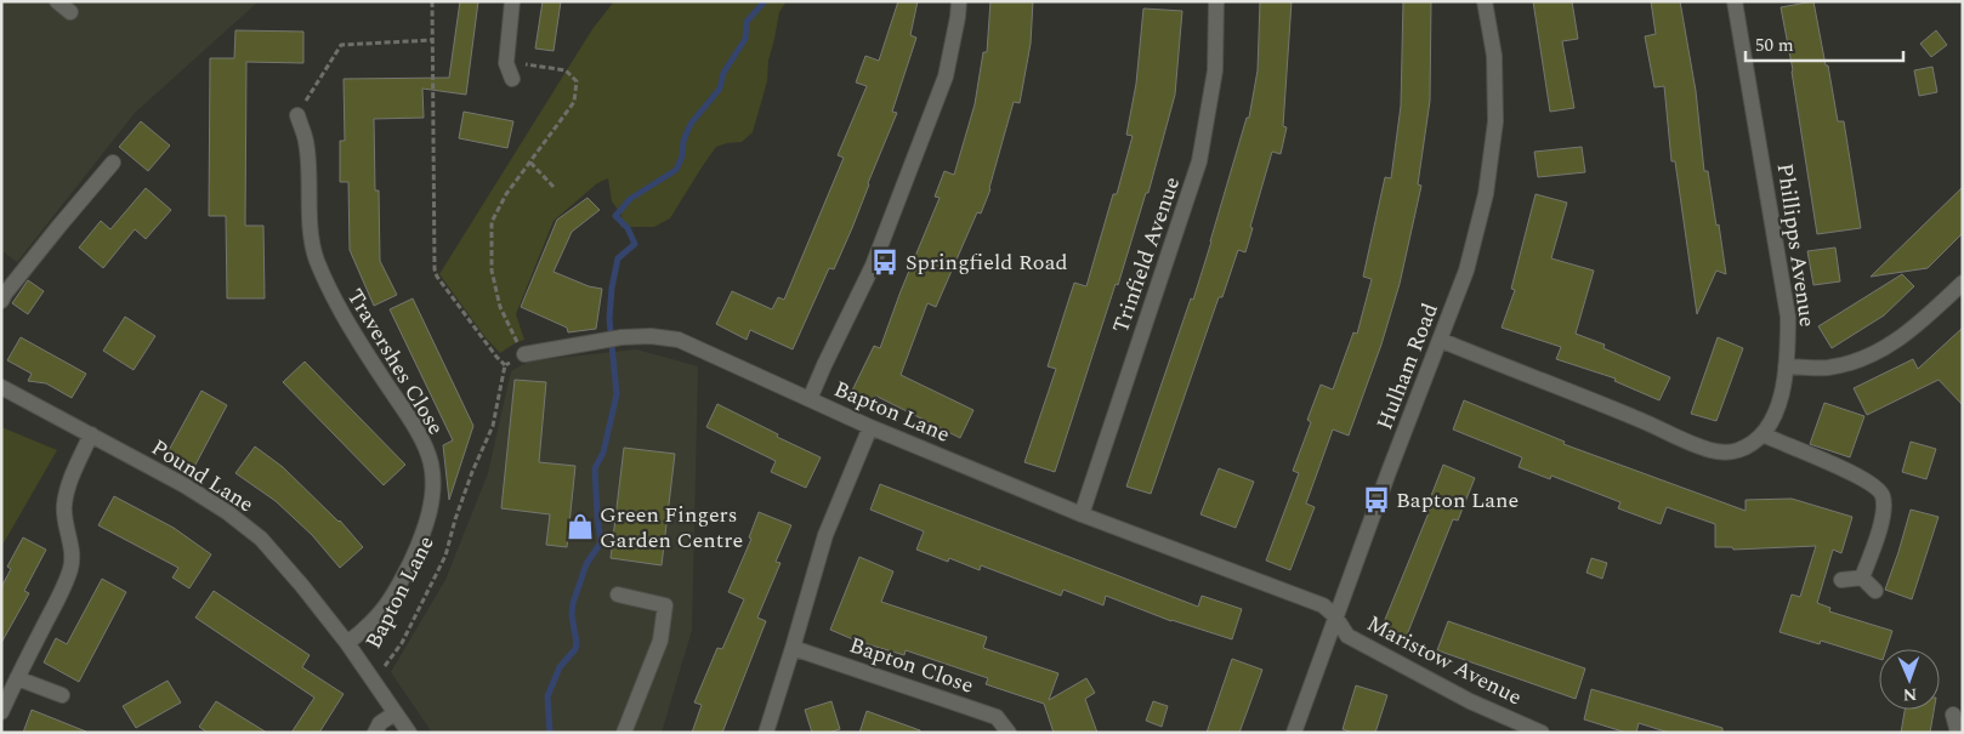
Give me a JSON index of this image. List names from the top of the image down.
{
  "streets": {
    "street": [
      "Phillipps Avenue",
      "Trinfield Avenue",
      "Travershes Close",
      "Hulham Road",
      "Bapton Lane",
      "Pound Lane",
      "Maristow Avenue",
      "Bapton Close"
    ]
  },
  "crossings": [
    ["Phillipps Avenue", "Hulham Road"],
    ["Trinfield Avenue", "Bapton Lane"],
    ["Travershes Close", "Pound Lane"],
    ["Hulham Road", "Bapton Lane"],
    ["Hulham Road", "Maristow Avenue"],
    ["Bapton Lane", "Maristow Avenue"]
  ],
  "places": {
    "bus stop": ["Springfield Road", "Bapton Lane"],
    "shop": ["Green Fingers Garden Centre"]
  },
  "scale_bar": "50 m",
  "north": "bottom"
}
